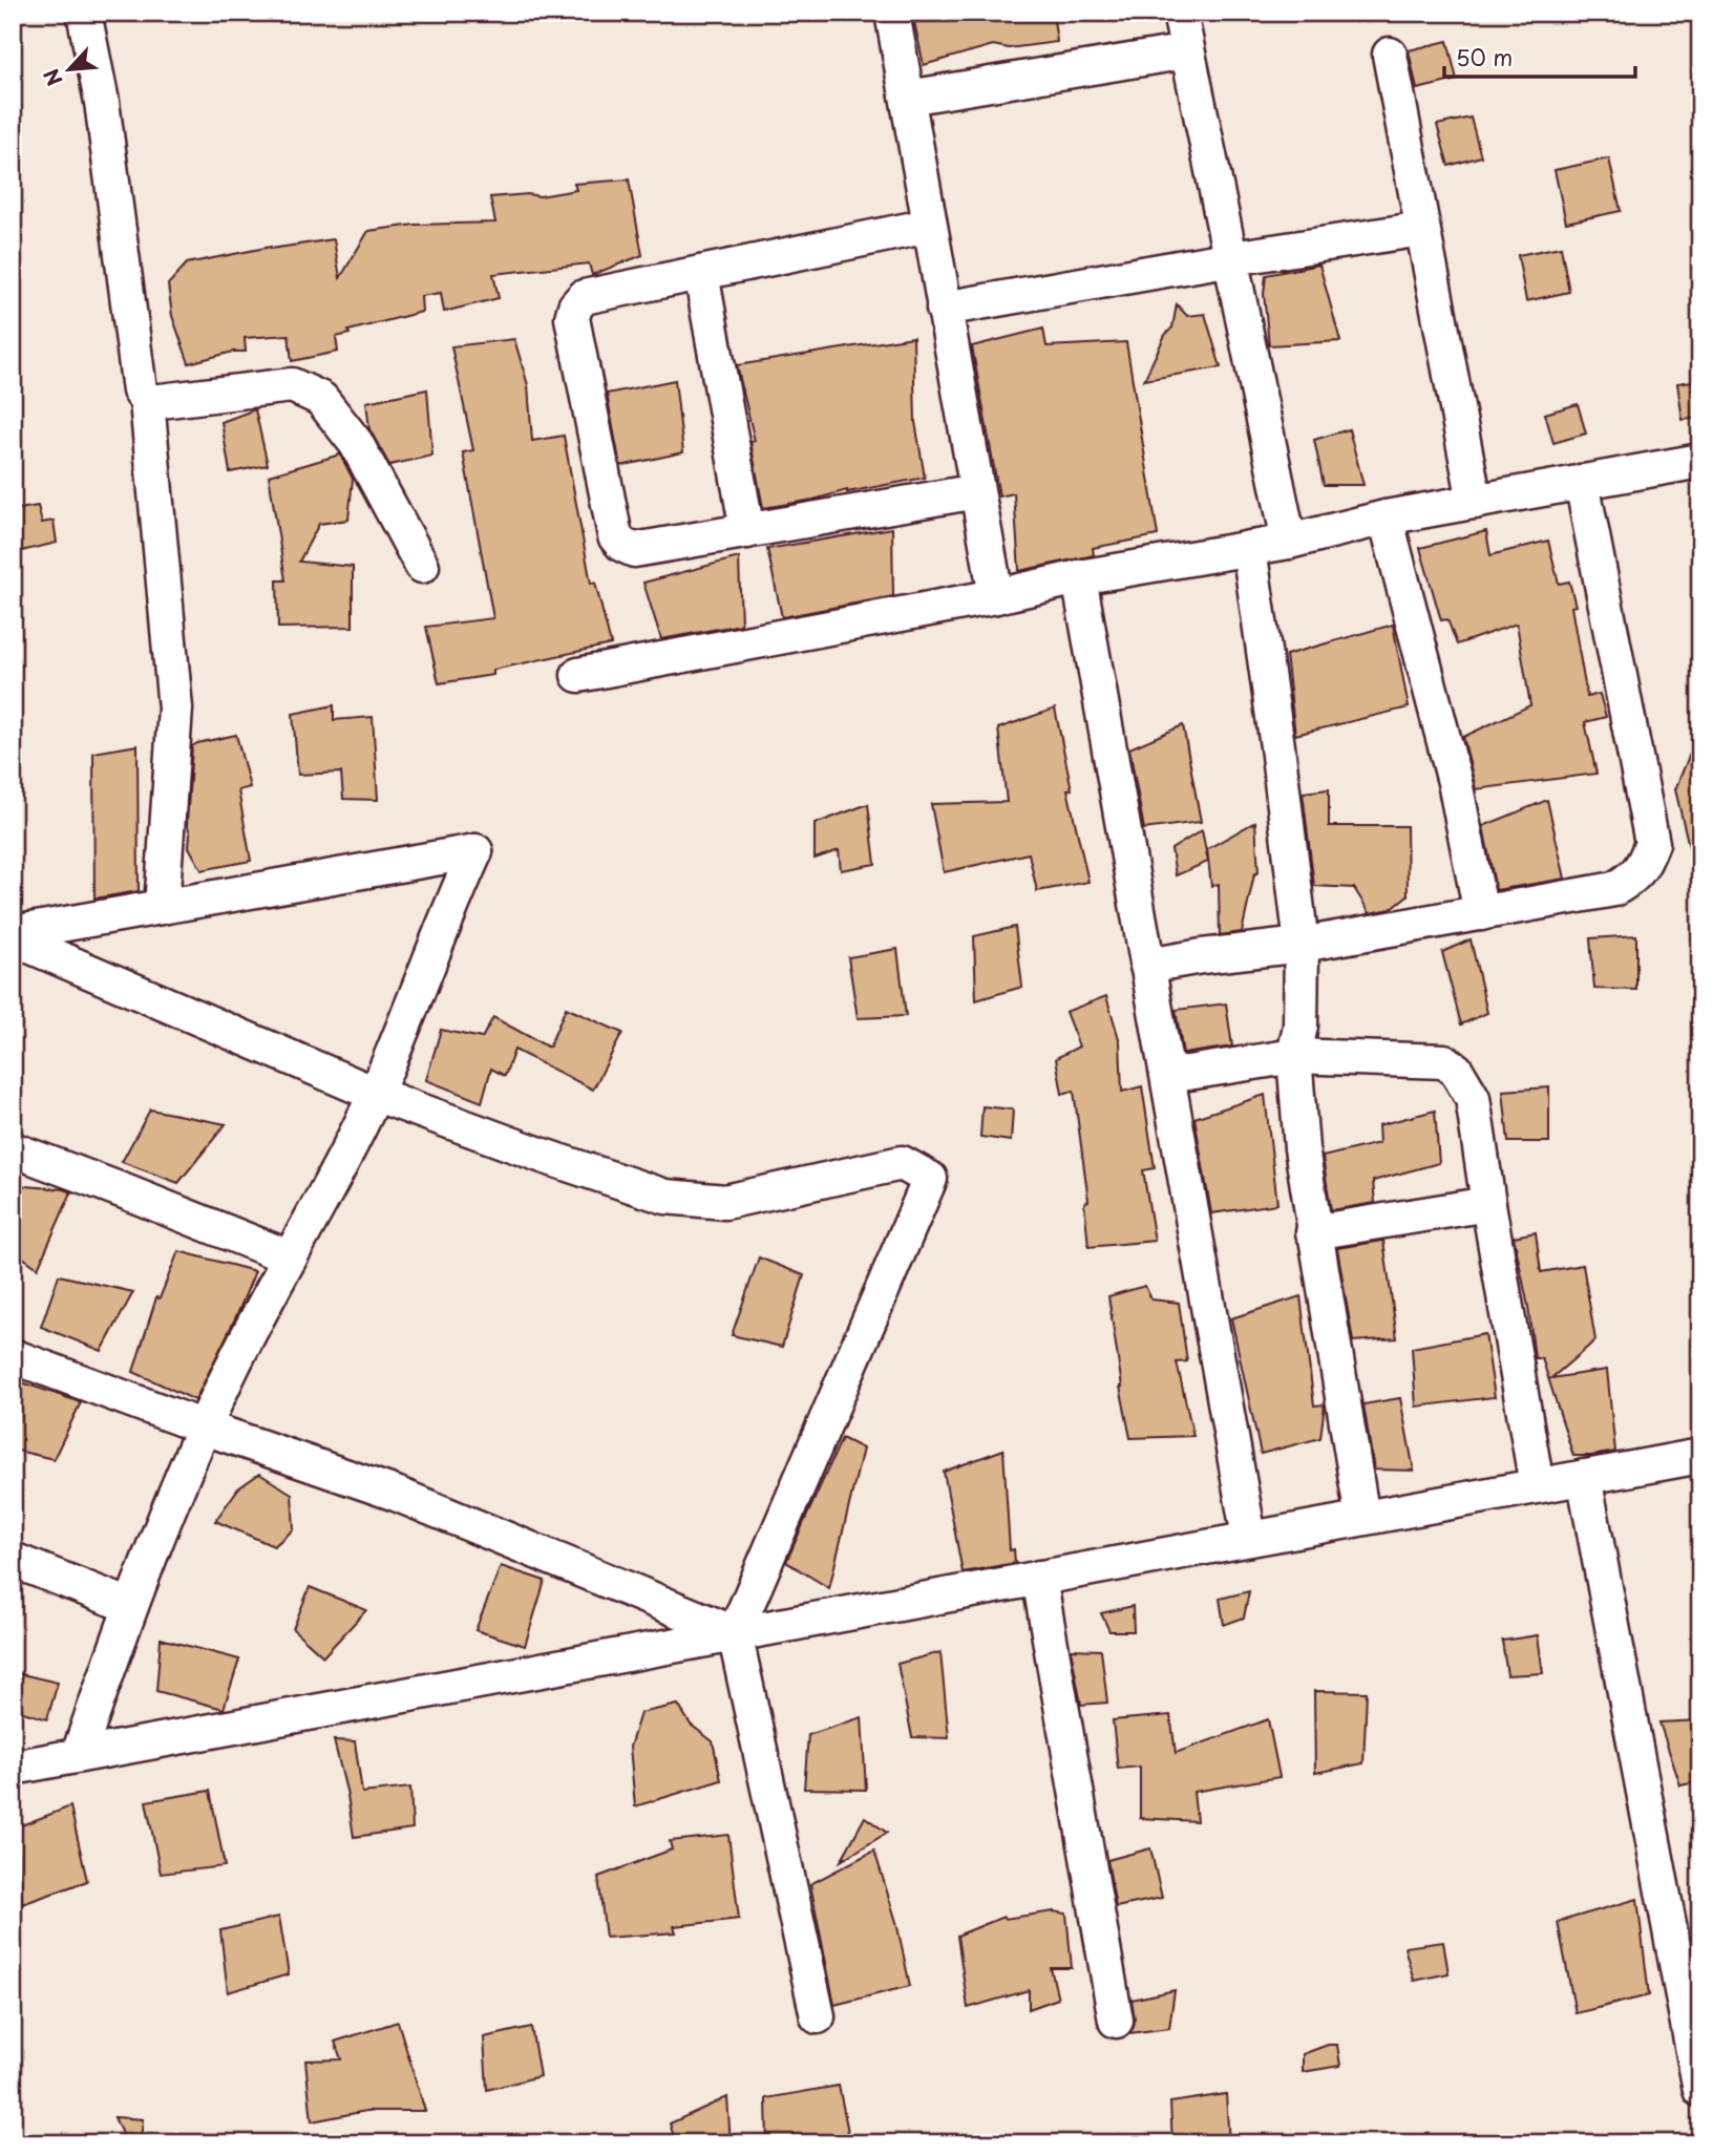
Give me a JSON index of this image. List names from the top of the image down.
{
  "scale_bar": "50 m",
  "north": "bottom left"
}
